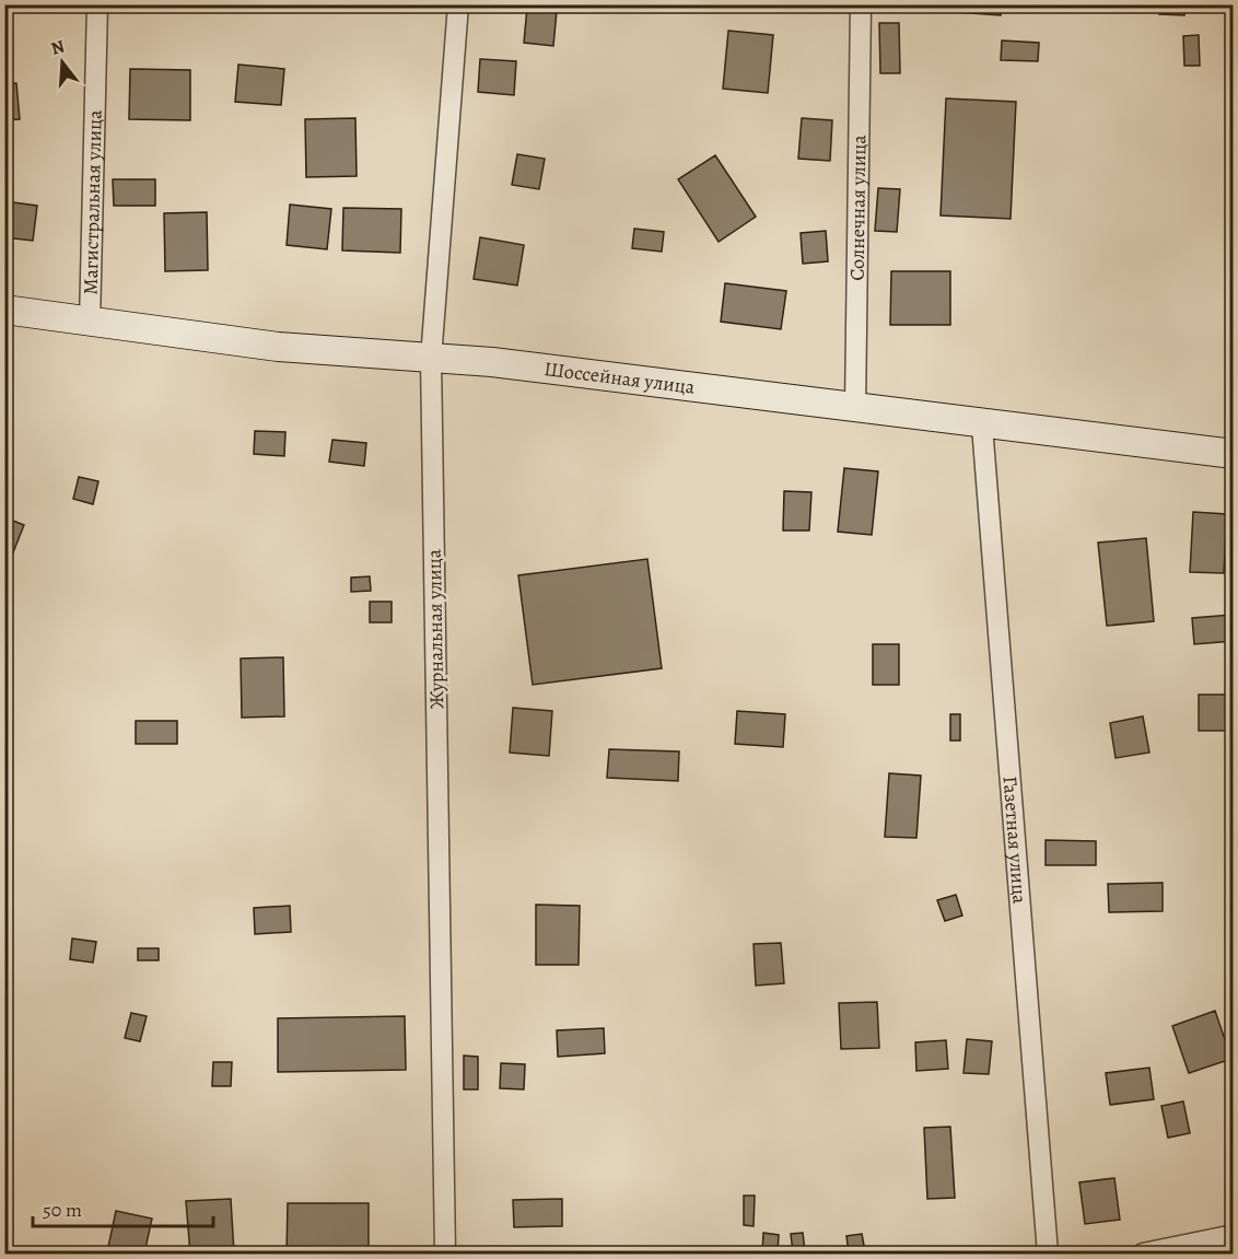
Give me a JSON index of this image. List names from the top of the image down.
{
  "streets": {
    "main road": ["Шоссейная улица"],
    "street": [
      "Магистральная улица",
      "Солнечная улица",
      "Журнальная улица",
      "Газетная улица"
    ]
  },
  "crossings": [
    ["Магистральная улица", "Шоссейная улица"],
    ["Солнечная улица", "Шоссейная улица"],
    ["Шоссейная улица", "Журнальная улица"],
    ["Шоссейная улица", "Газетная улица"]
  ],
  "scale_bar": "50 m",
  "north": "top"
}
